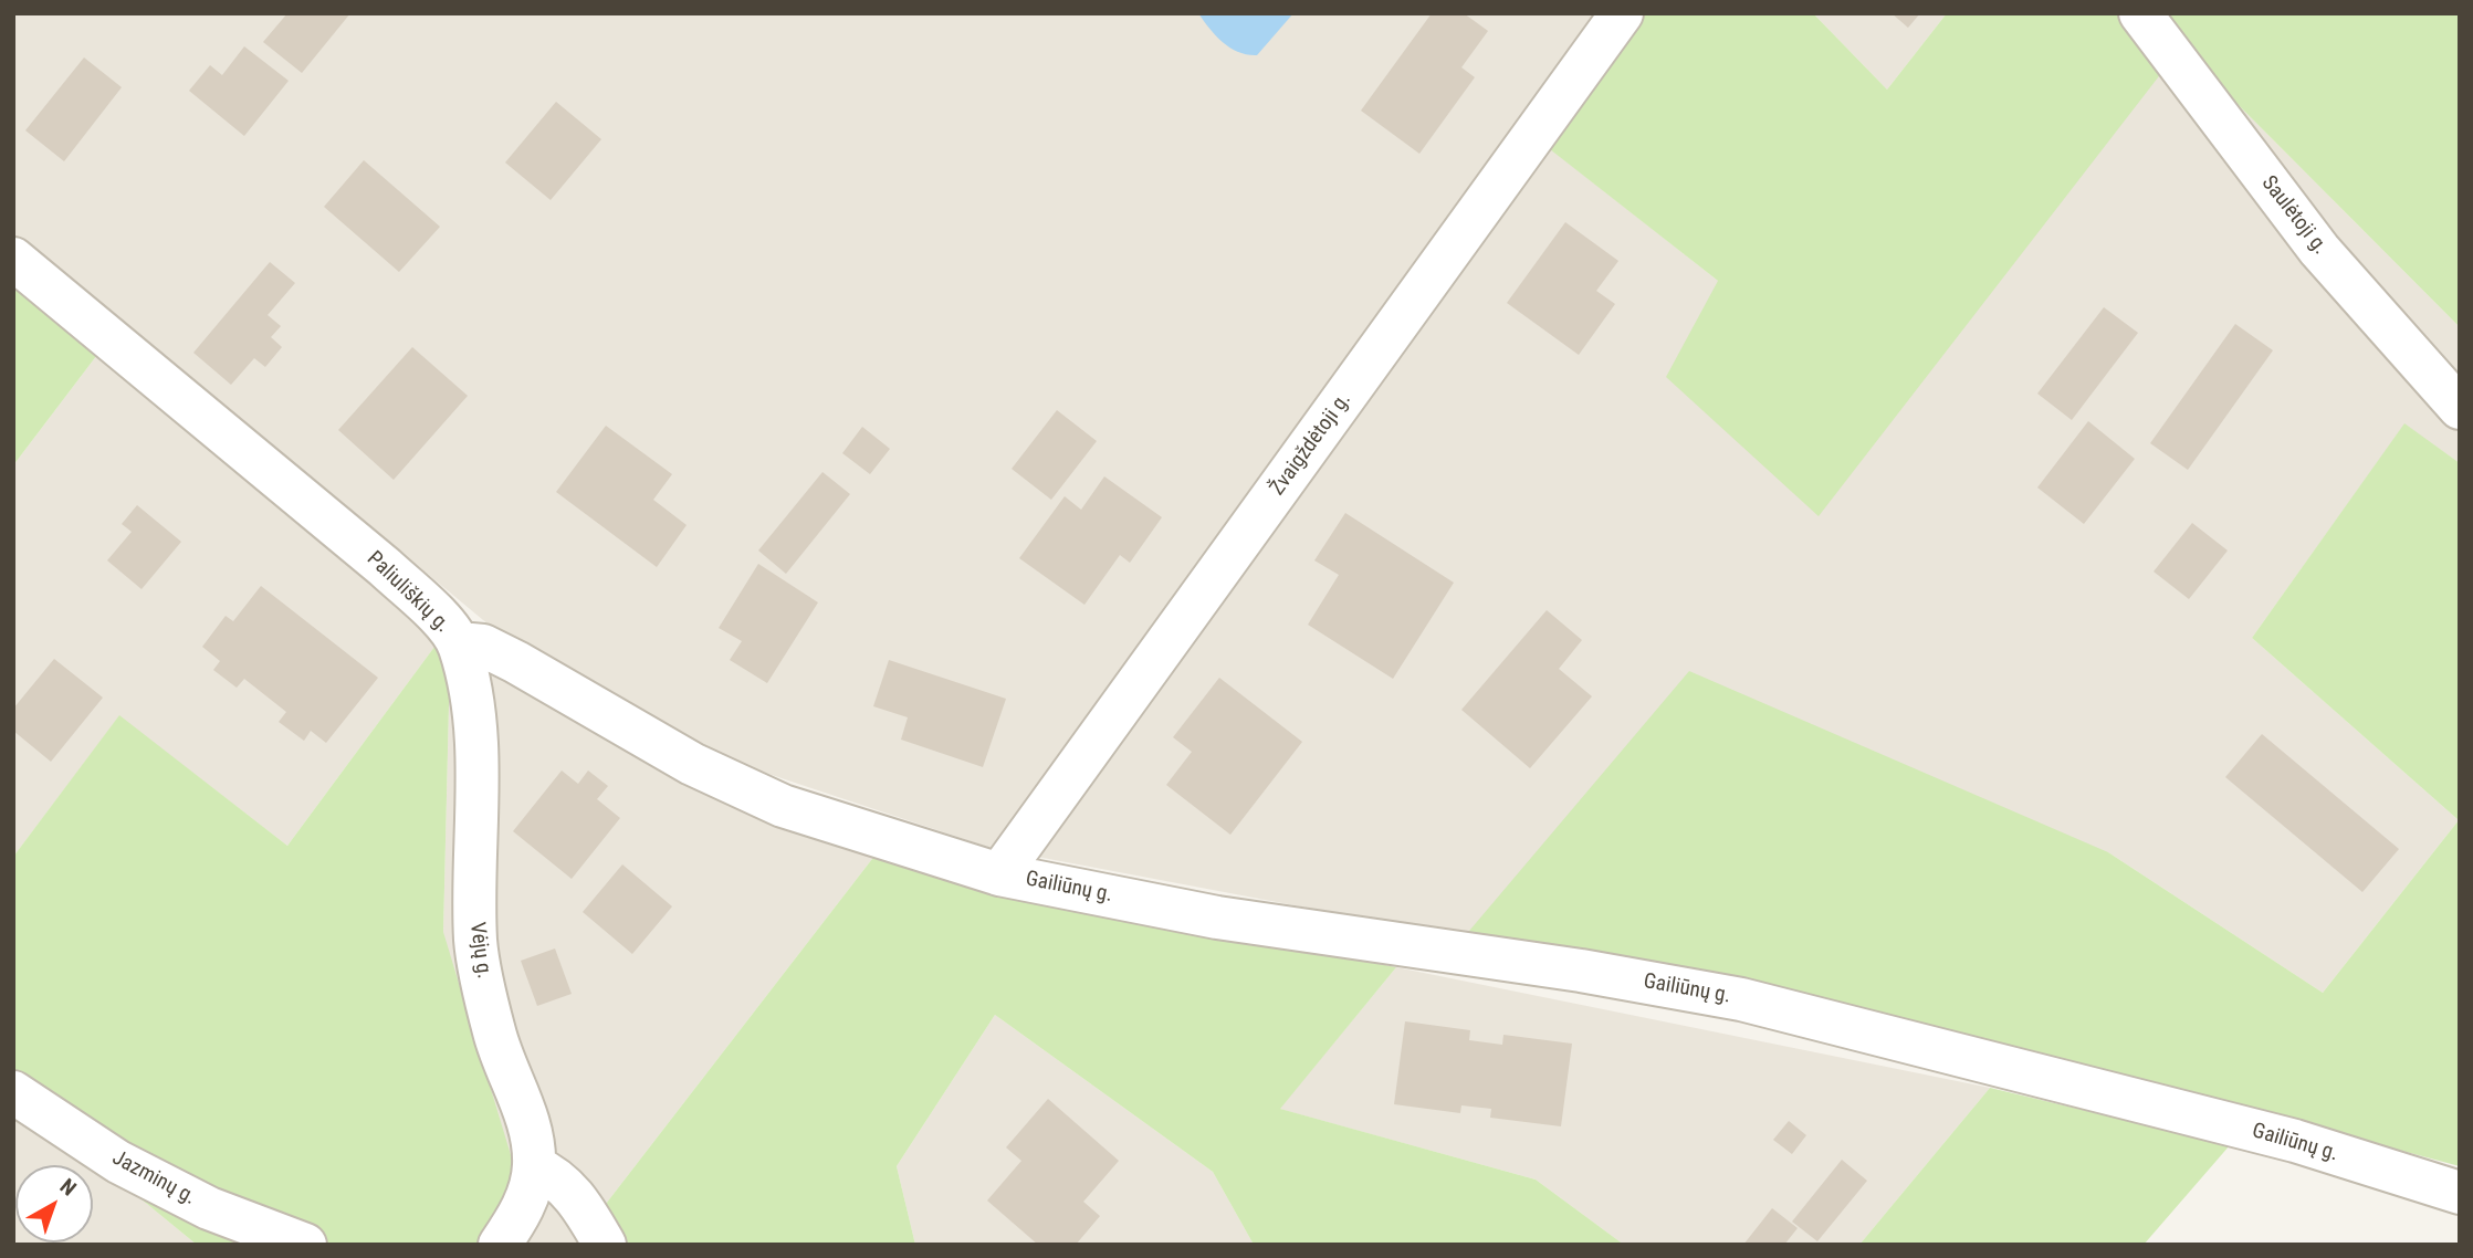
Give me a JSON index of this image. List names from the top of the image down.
{
  "streets": {
    "street": [
      "Saulėtoji g.",
      "Žvaigždėtoji g.",
      "Paliuliškių g.",
      "Gailiūnų g.",
      "Vėjų g.",
      "Jazminų g."
    ]
  },
  "crossings": [
    ["Žvaigždėtoji g.", "Gailiūnų g."],
    ["Paliuliškių g.", "Gailiūnų g."],
    ["Paliuliškių g.", "Vėjų g."]
  ],
  "north": "top right"
}
